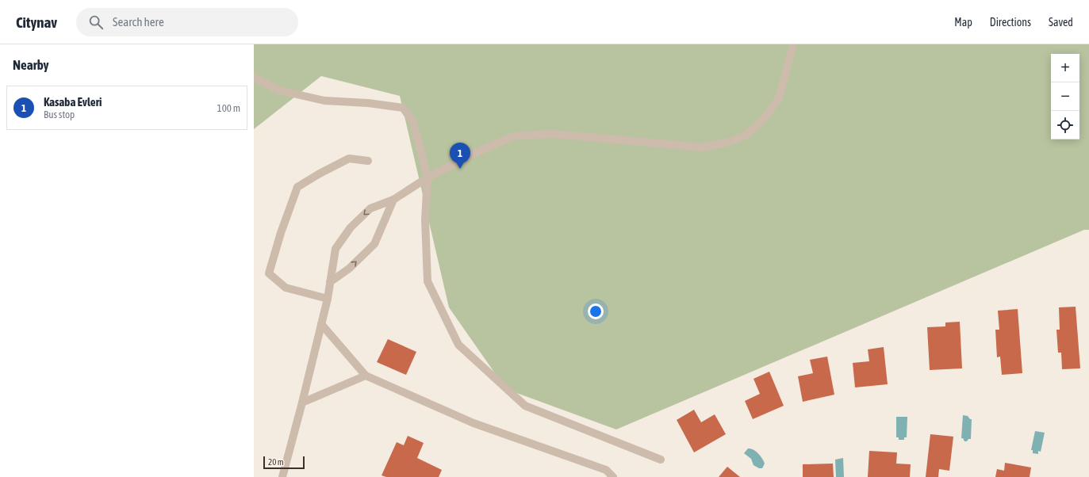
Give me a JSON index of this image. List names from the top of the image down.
{
  "scale_bar": "20 m",
  "page": {
    "header": "Citynav",
    "search": "Search here",
    "nav": ["Map", "Directions", "Saved"],
    "heading": "Nearby",
    "map_buttons": ["+", "−"],
    "list": [
      {
        "mark": "1",
        "name": "Kasaba Evleri",
        "note": "Bus stop",
        "value": "100 m"
      }
    ],
    "pins": "1",
    "scale": "20 m"
  }
}
